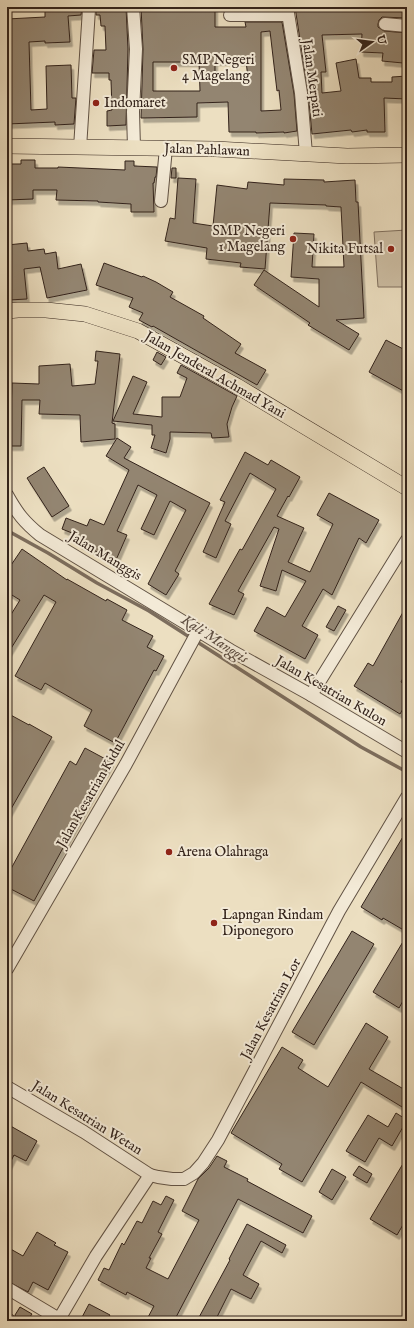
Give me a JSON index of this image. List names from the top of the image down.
{
  "streets": {
    "main road": ["Jalan Pahlawan", "Jalan Jenderal Achmad Yani"],
    "street": [
      "Jalan Merpati",
      "Jalan Manggis",
      "Jalan Kesatrian Kulon",
      "Jalan Kesatrian Kidul",
      "Jalan Kesatrian Lor",
      "Jalan Kesatrian Wetan"
    ]
  },
  "crossings": [
    ["Jalan Merpati", "Jalan Pahlawan"],
    ["Jalan Manggis", "Jalan Kesatrian Kulon"],
    ["Jalan Manggis", "Jalan Kesatrian Kidul"],
    ["Jalan Kesatrian Kulon", "Jalan Kesatrian Kidul"],
    ["Jalan Kesatrian Lor", "Jalan Kesatrian Wetan"]
  ],
  "water": ["Kali Manggis"],
  "places": [
    "SMP Negeri 4 Magelang",
    "Indomaret",
    "SMP Negeri 1 Magelang",
    "Nikita Futsal",
    "Arena Olahraga",
    "Lapngan Rindam Diponegoro"
  ],
  "north": "right"
}
